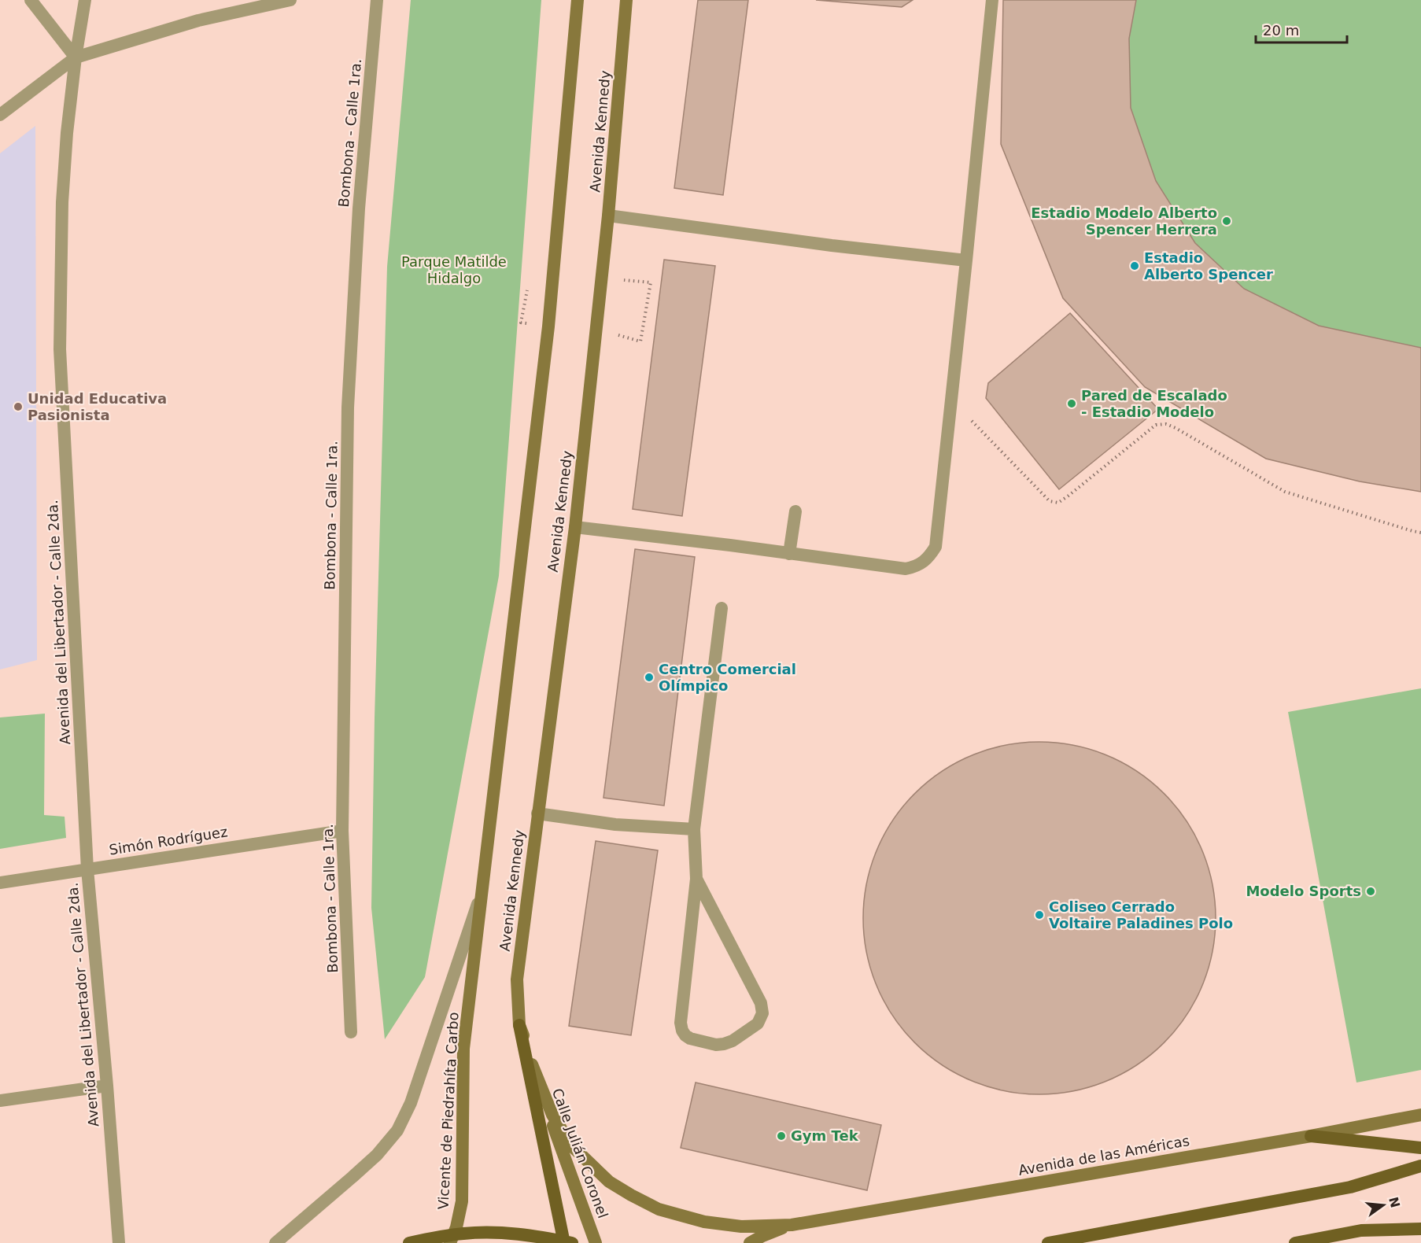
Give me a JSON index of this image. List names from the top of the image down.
{
  "streets": {
    "main road": [
      "Avenida Kennedy",
      "Vicente de Piedrahíta Carbo",
      "Calle Julián Coronel",
      "Avenida de las Américas"
    ],
    "street": ["Bombona - Calle 1ra.", "Avenida del Libertador - Calle 2da.", "Simón Rodríguez"]
  },
  "crossings": [
    ["Avenida Kennedy", "Calle Julián Coronel"],
    ["Bombona - Calle 1ra.", "Simón Rodríguez"],
    ["Avenida del Libertador - Calle 2da.", "Simón Rodríguez"]
  ],
  "parks": ["Parque Matilde Hidalgo"],
  "places": [
    "Estadio Modelo Alberto Spencer Herrera",
    "Estadio Alberto Spencer",
    "Pared de Escalado - Estadio Modelo",
    "Unidad Educativa Pasionista",
    "Centro Comercial Olímpico",
    "Modelo Sports",
    "Coliseo Cerrado Voltaire Paladines Polo",
    "Gym Tek"
  ],
  "scale_bar": "20 m",
  "north": "right"
}
